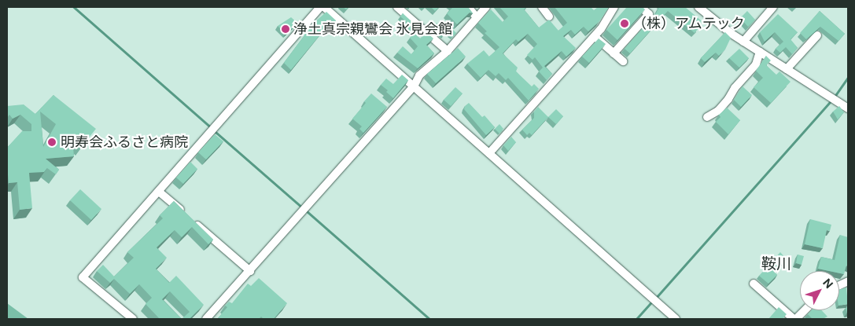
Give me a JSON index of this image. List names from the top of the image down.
{
  "districts": ["鞍川"],
  "places": ["（株）アムテック", "浄土真宗親鸞会 氷見会館", "明寿会ふるさと病院"],
  "north": "top right"
}
